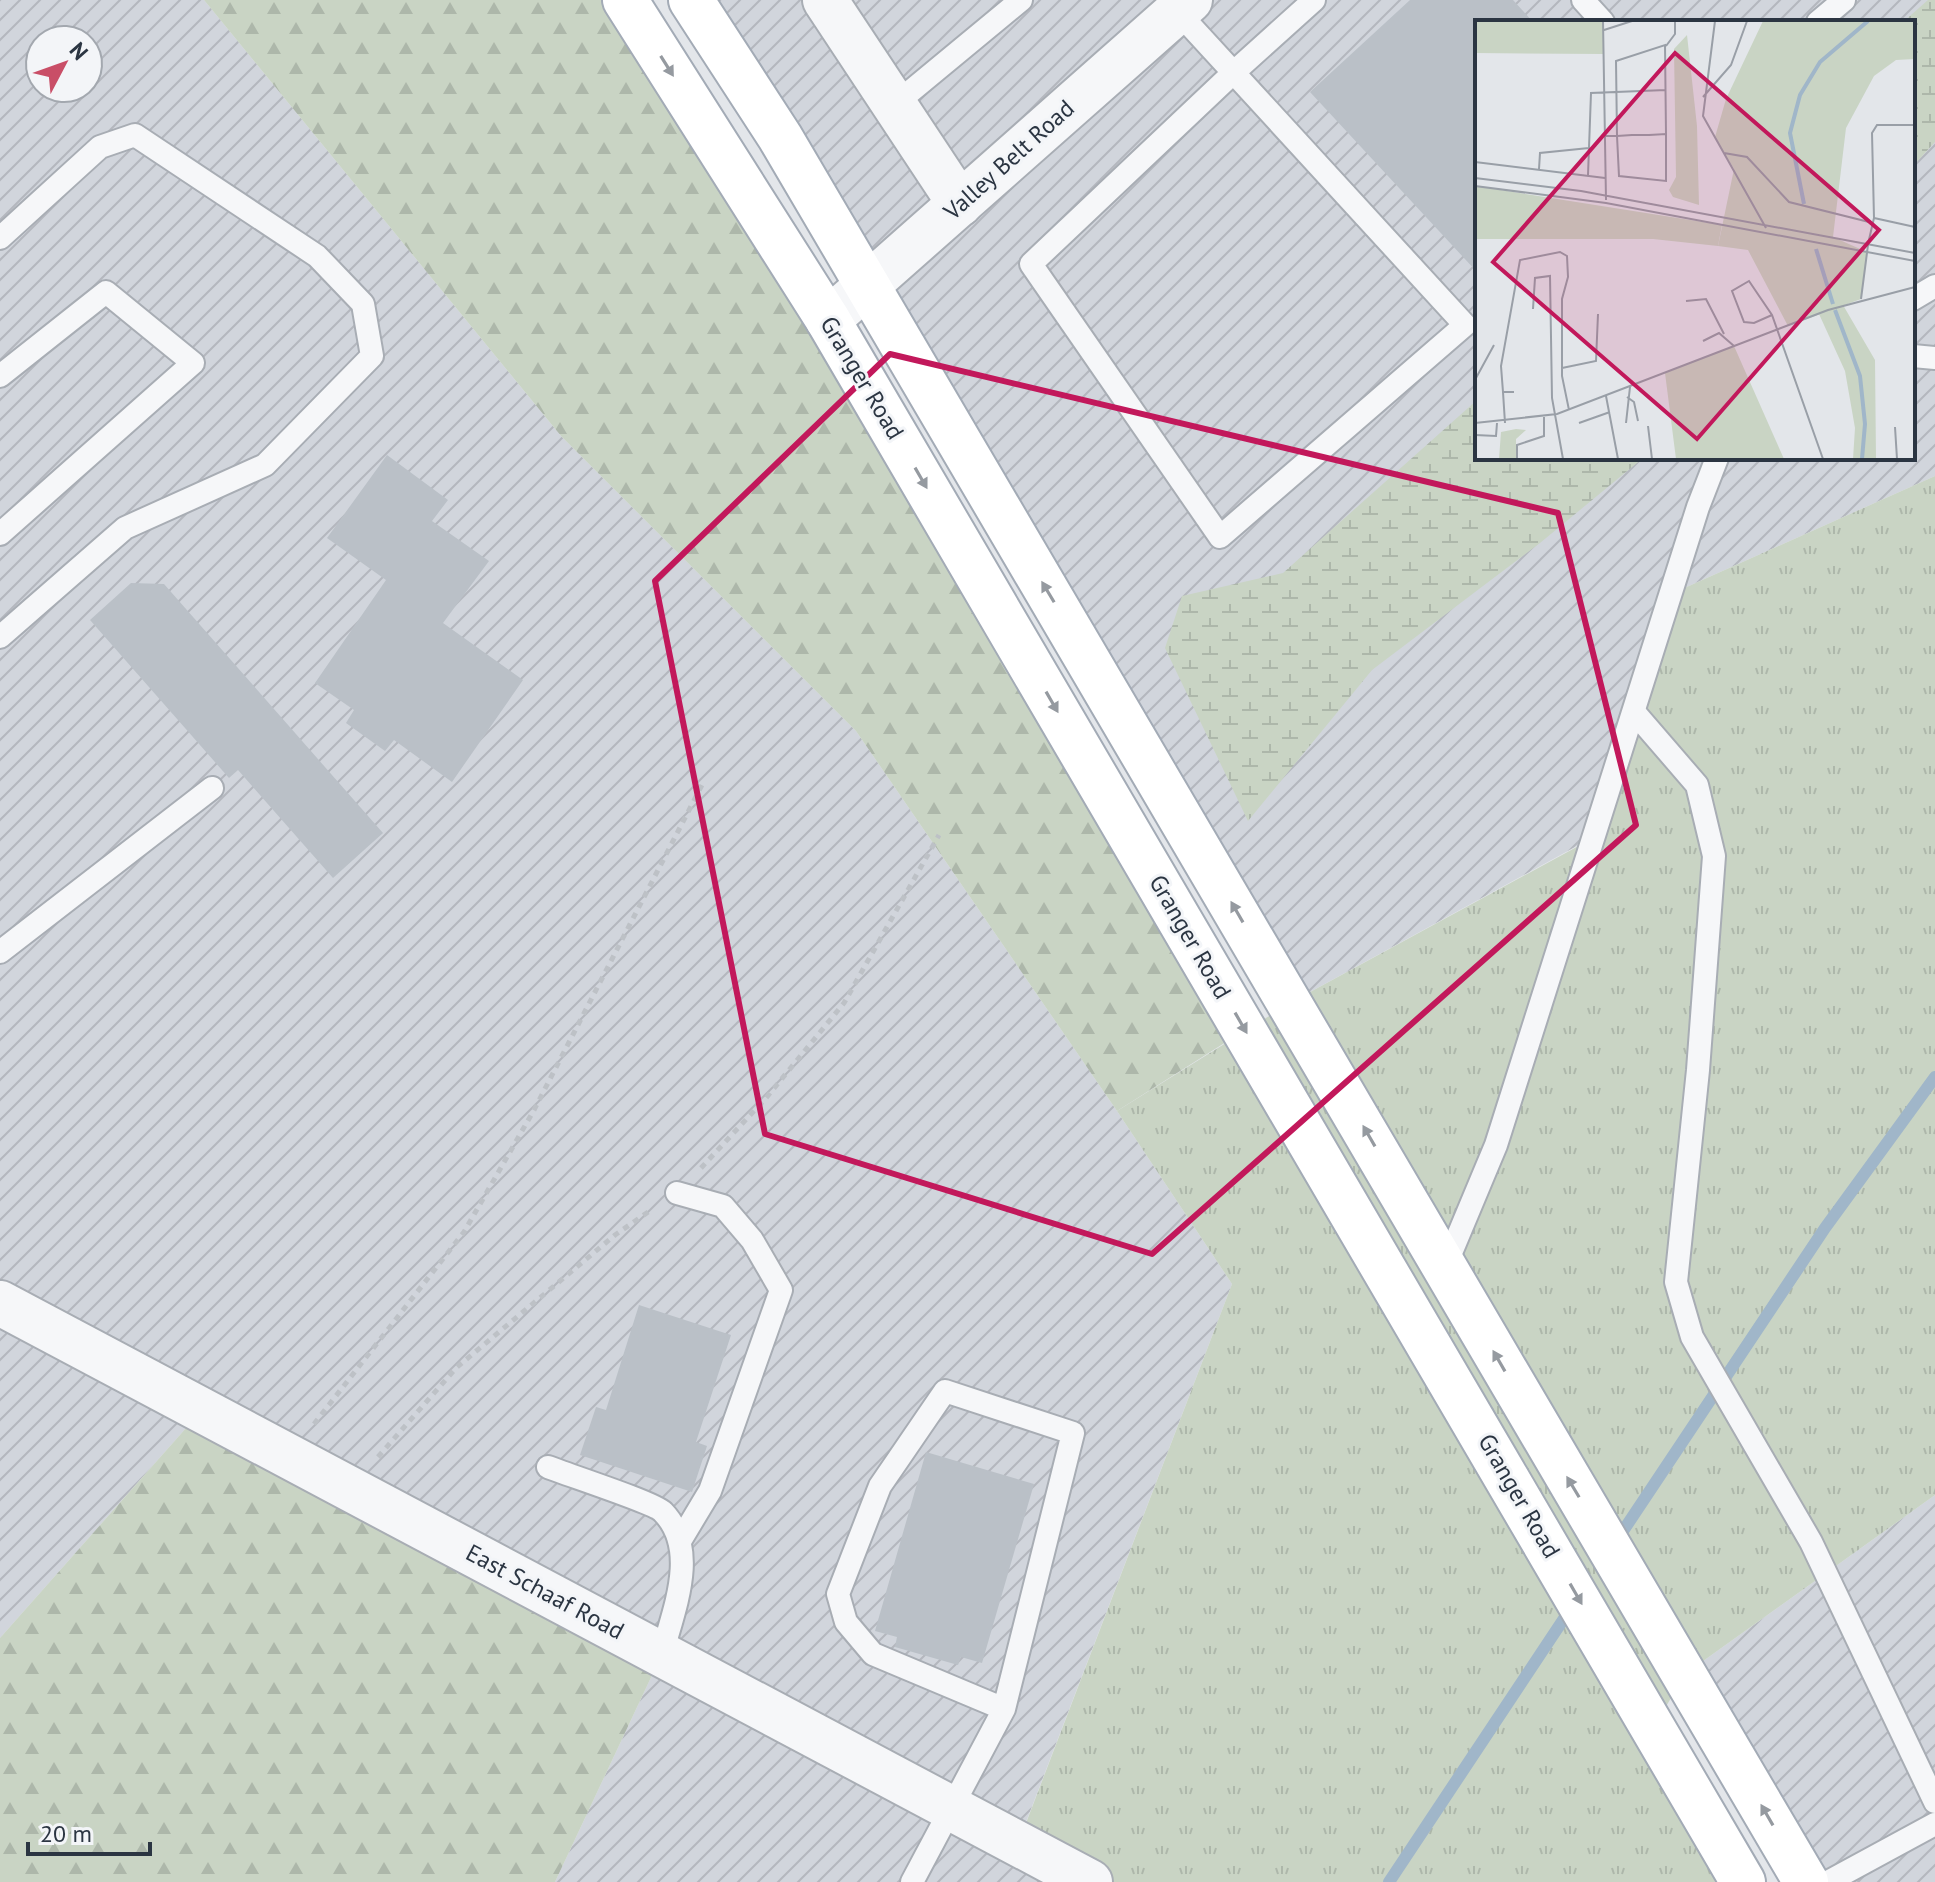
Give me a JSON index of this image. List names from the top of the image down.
{
  "streets": {
    "main road": ["Granger Road"],
    "street": ["Valley Belt Road", "East Schaaf Road"]
  },
  "crossings": [
    ["Valley Belt Road", "Granger Road"]
  ],
  "scale_bar": "20 m",
  "north": "top right"
}
